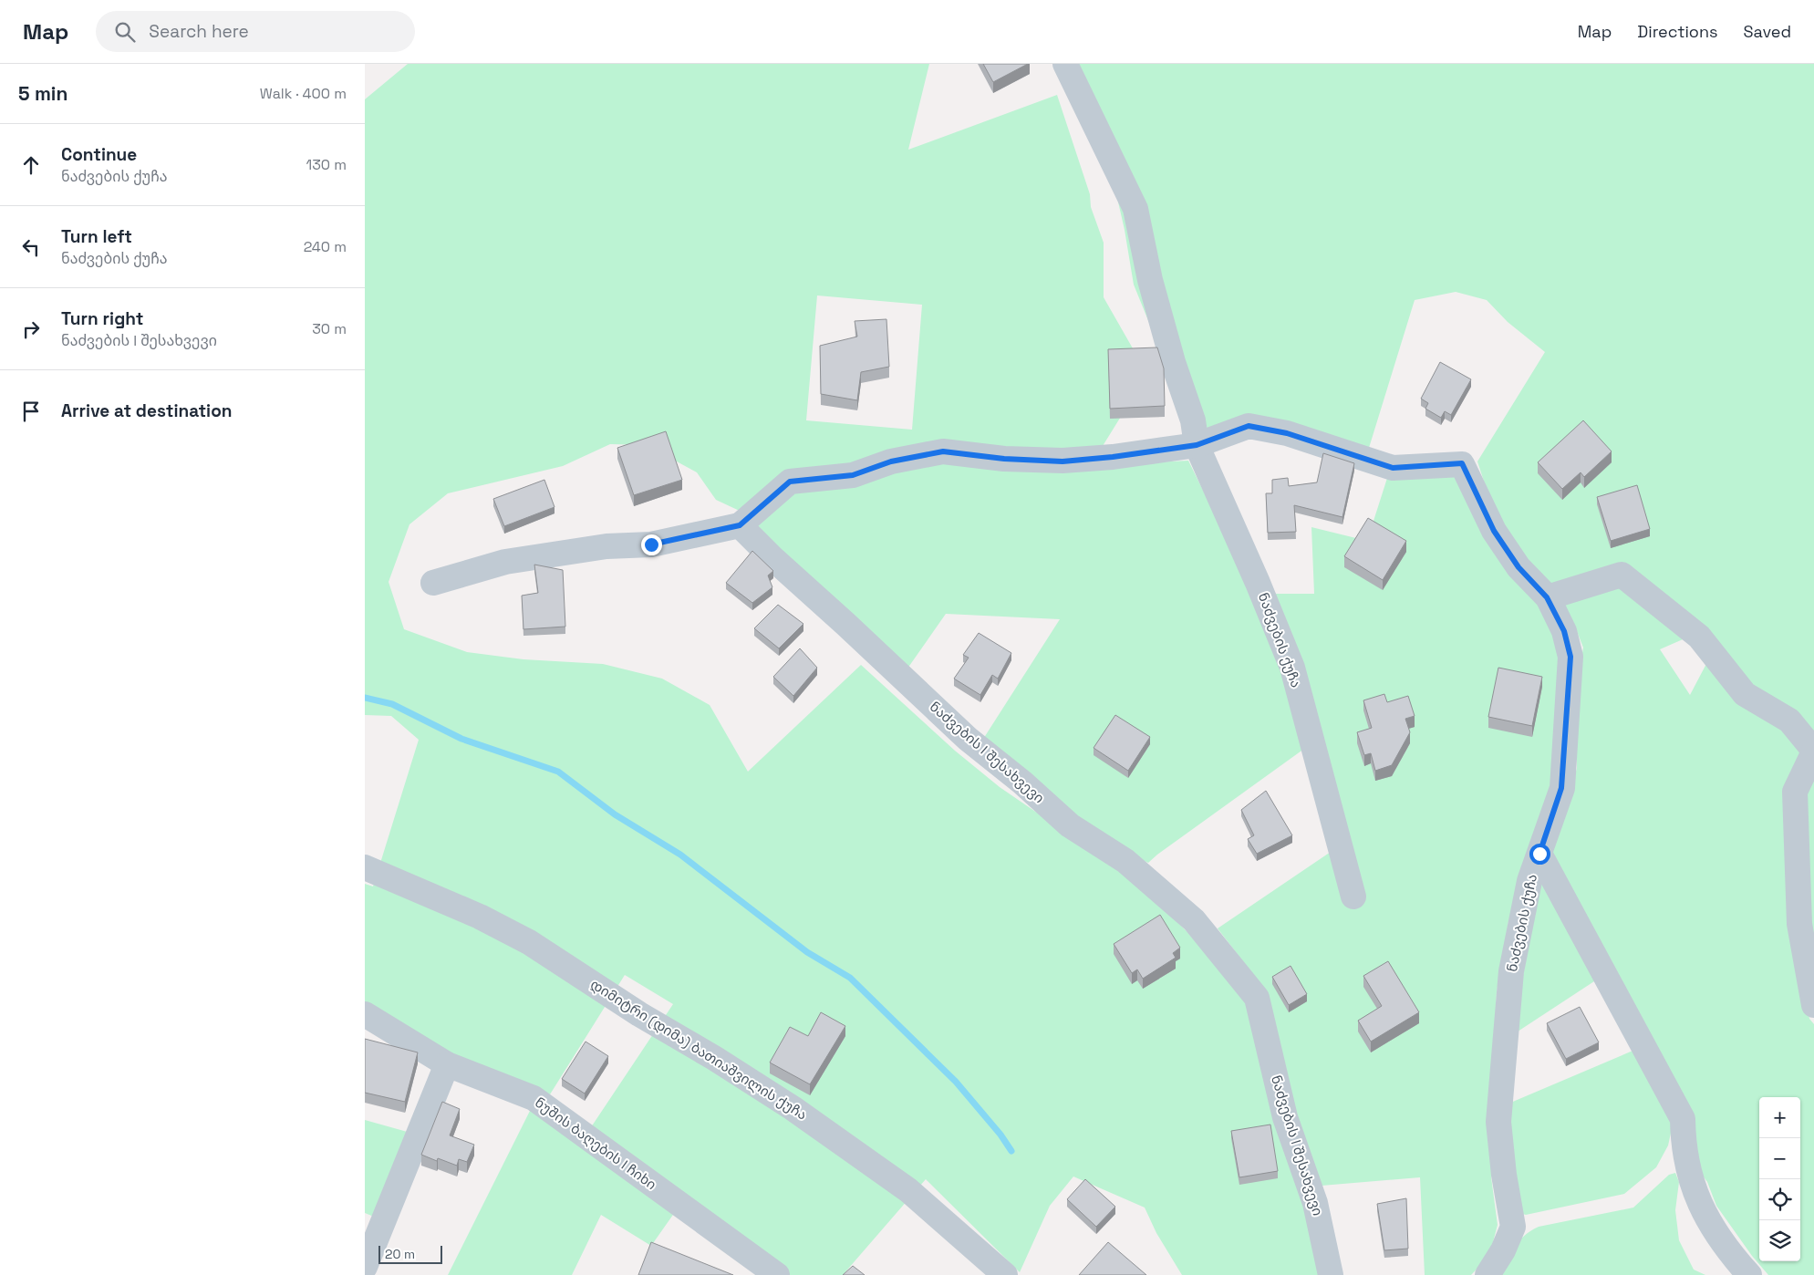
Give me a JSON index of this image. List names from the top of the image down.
{
  "streets": {
    "street": [
      "ნაძვების ქუჩა",
      "ნაძვების I შესახვევი",
      "დიმიტრი (დიმა) ბათიაშვილის ქუჩა",
      "ნუშის ბაღების I ჩიხი"
    ]
  },
  "crossings": [
    ["ნაძვების ქუჩა", "ნაძვების I შესახვევი"]
  ],
  "scale_bar": "20 m",
  "page": {
    "header": "Map",
    "search": "Search here",
    "nav": ["Map", "Directions", "Saved"],
    "heading": ["5 min", "Walk · 400 m"],
    "list": [
      ["Continue", "ნაძვების ქუჩა", "130 m"],
      ["Turn left", "ნაძვების ქუჩა", "240 m"],
      ["Turn right", "ნაძვების I შესახვევი", "30 m"],
      "Arrive at destination"
    ],
    "map_buttons": ["+", "−"],
    "scale": "20 m"
  }
}
